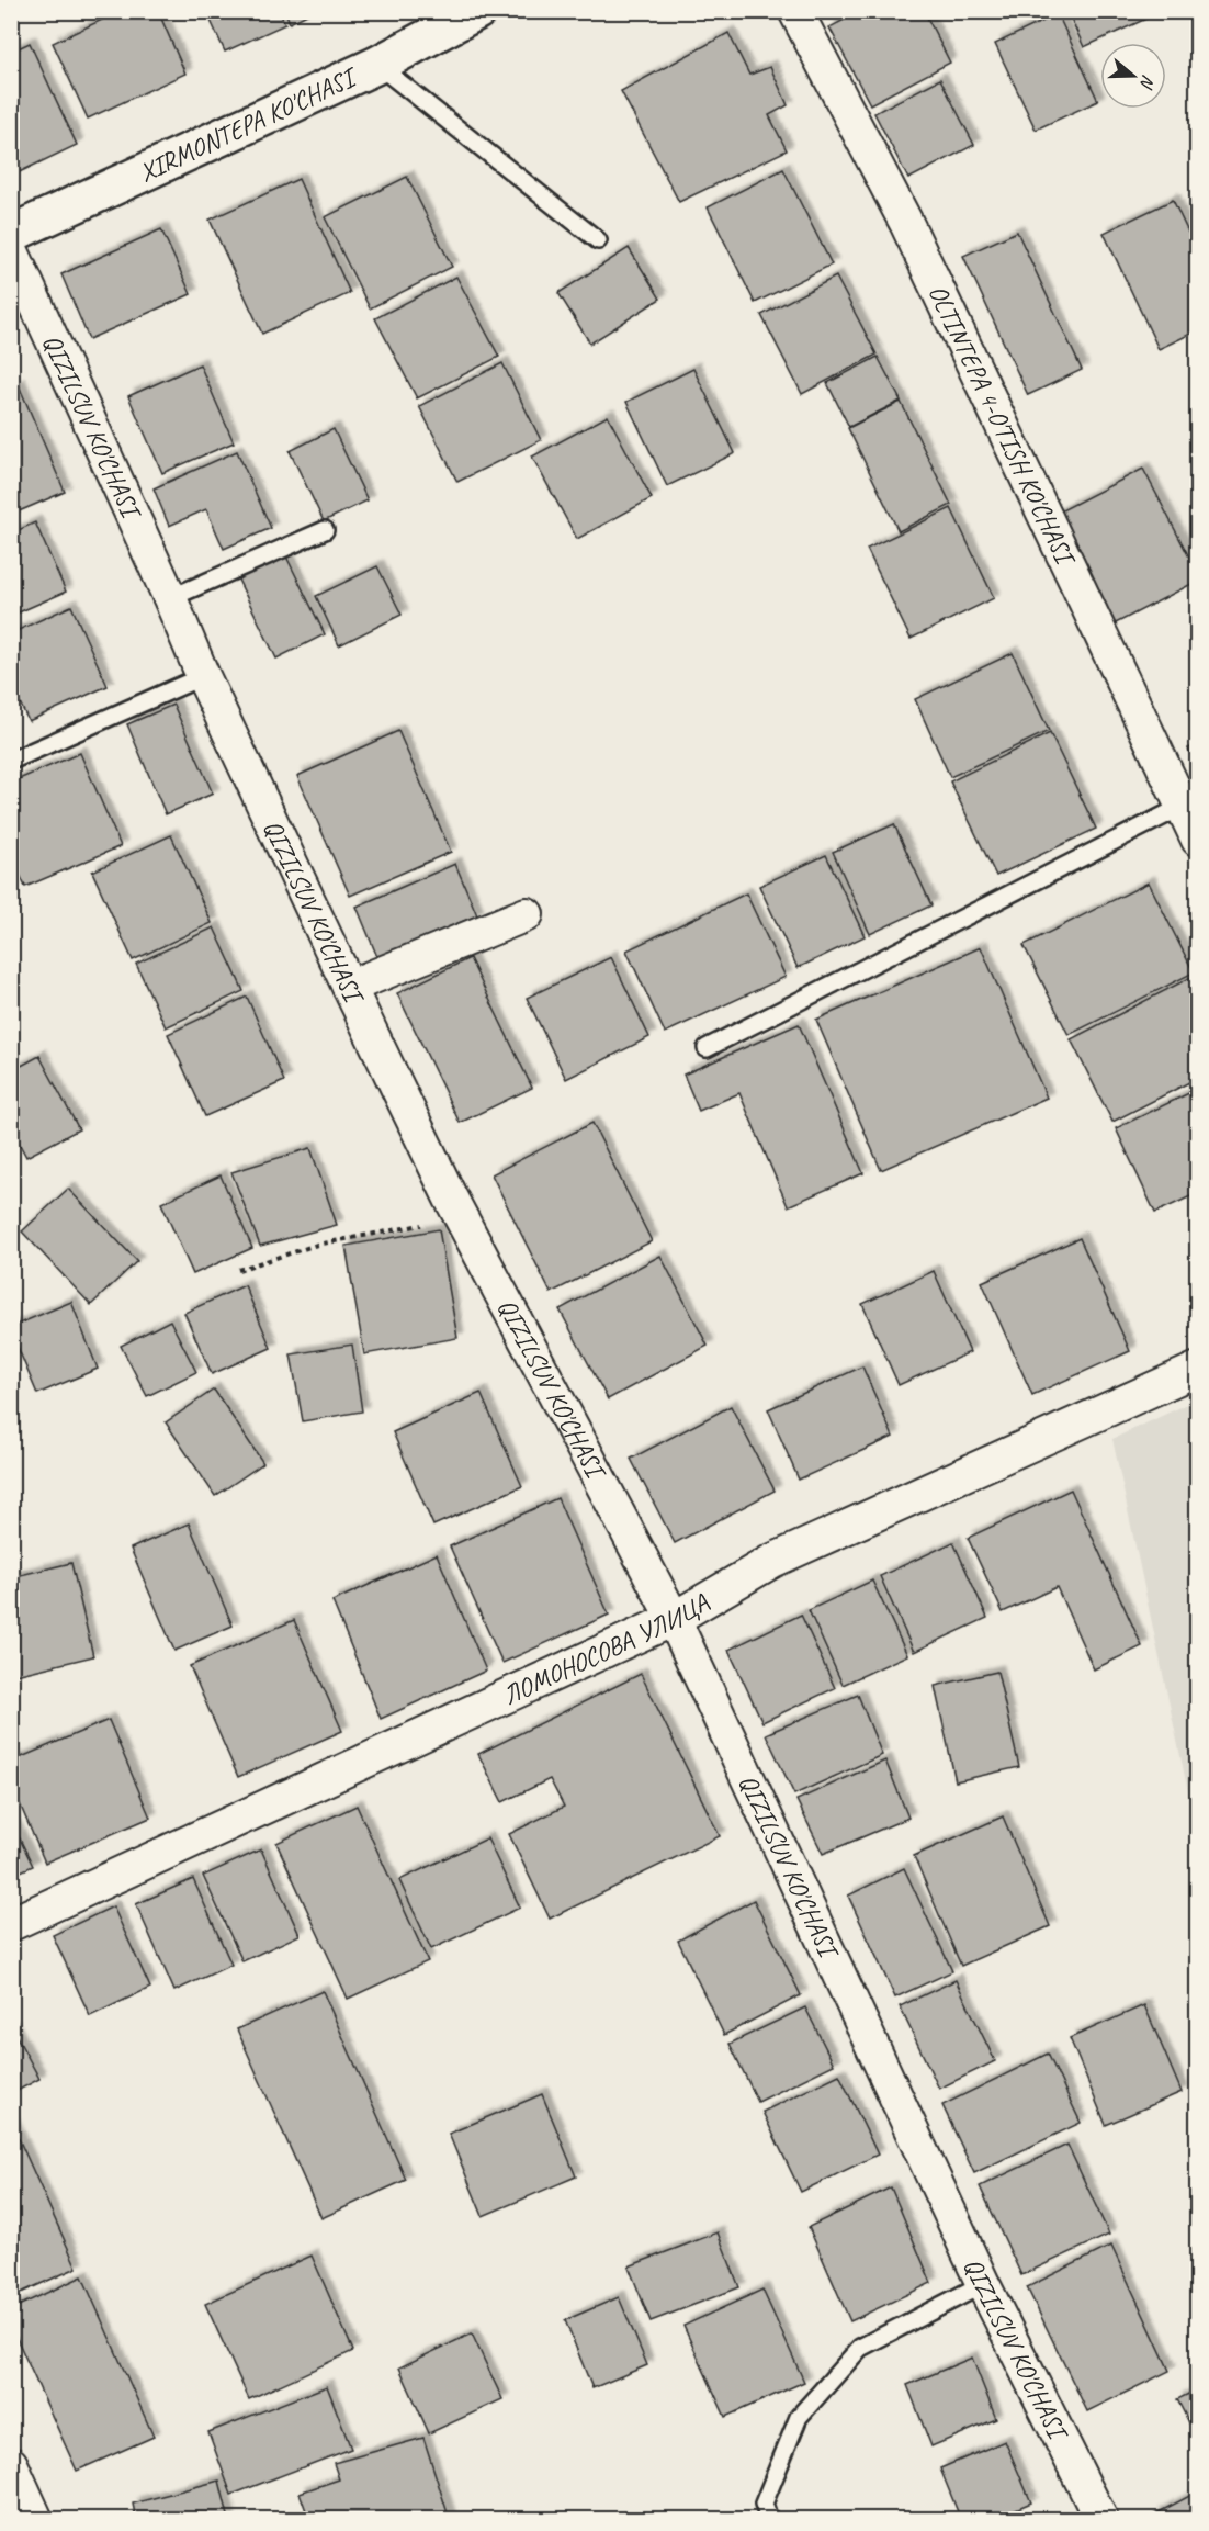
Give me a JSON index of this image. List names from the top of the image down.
{
  "streets": {
    "street": [
      "XIRMONTEPA KO'CHASI",
      "OLTINTEPA 4-O'TISH KO'CHASI",
      "QIZILSUV KO'CHASI",
      "ЛОМОНОСОВА УЛИЦА"
    ]
  },
  "crossings": [
    ["QIZILSUV KO'CHASI", "ЛОМОНОСОВА УЛИЦА"]
  ],
  "north": "right"
}
